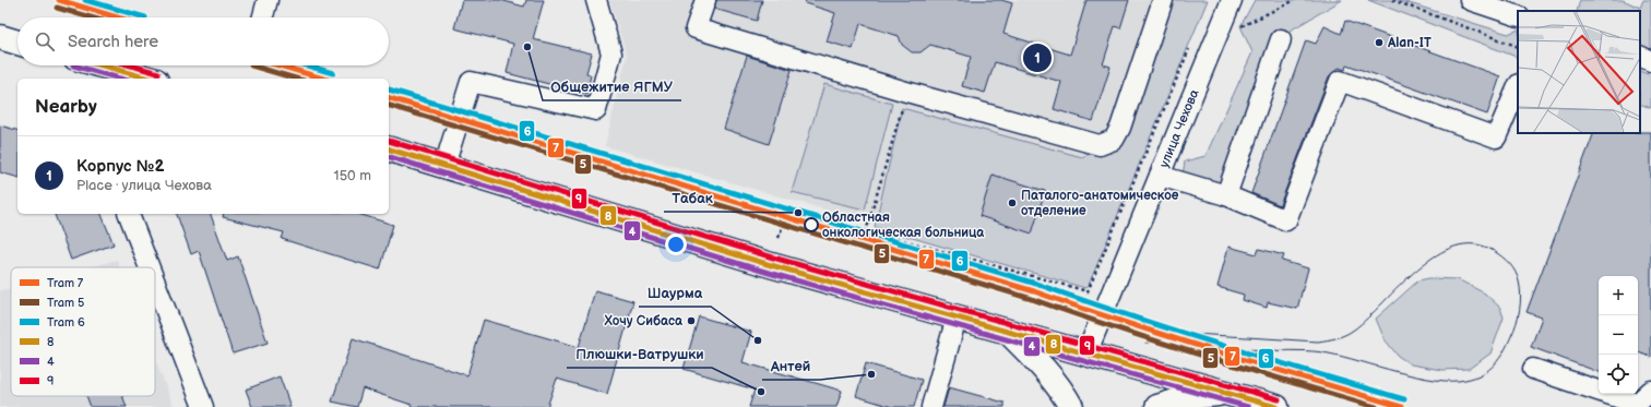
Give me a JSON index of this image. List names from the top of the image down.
{
  "streets": {
    "street": ["улица Чехова"]
  },
  "places": [
    "Alan-IT",
    "Общежитие ЯГМУ",
    "Паталого-анатомическое отделение",
    "Табак",
    "Областная онкологическая больница",
    "Хочу Сибаса",
    "Шаурма",
    "Антей",
    "Плюшки-Ватрушки"
  ],
  "lines": [
    "tram line 7",
    "tram line 6",
    "tram line 5",
    "transit line 8",
    "transit line 4",
    "transit line 9"
  ],
  "legend": [
    "Tram 7",
    "Tram 5",
    "Tram 6",
    "8",
    "4",
    "9"
  ],
  "page": {
    "search": "Search here",
    "pins": "1",
    "heading": "Nearby",
    "list": [
      {
        "mark": "1",
        "name": "Корпус №2",
        "note": "Place · улица Чехова",
        "value": "150 m"
      }
    ],
    "map_buttons": ["+", "−"]
  }
}
